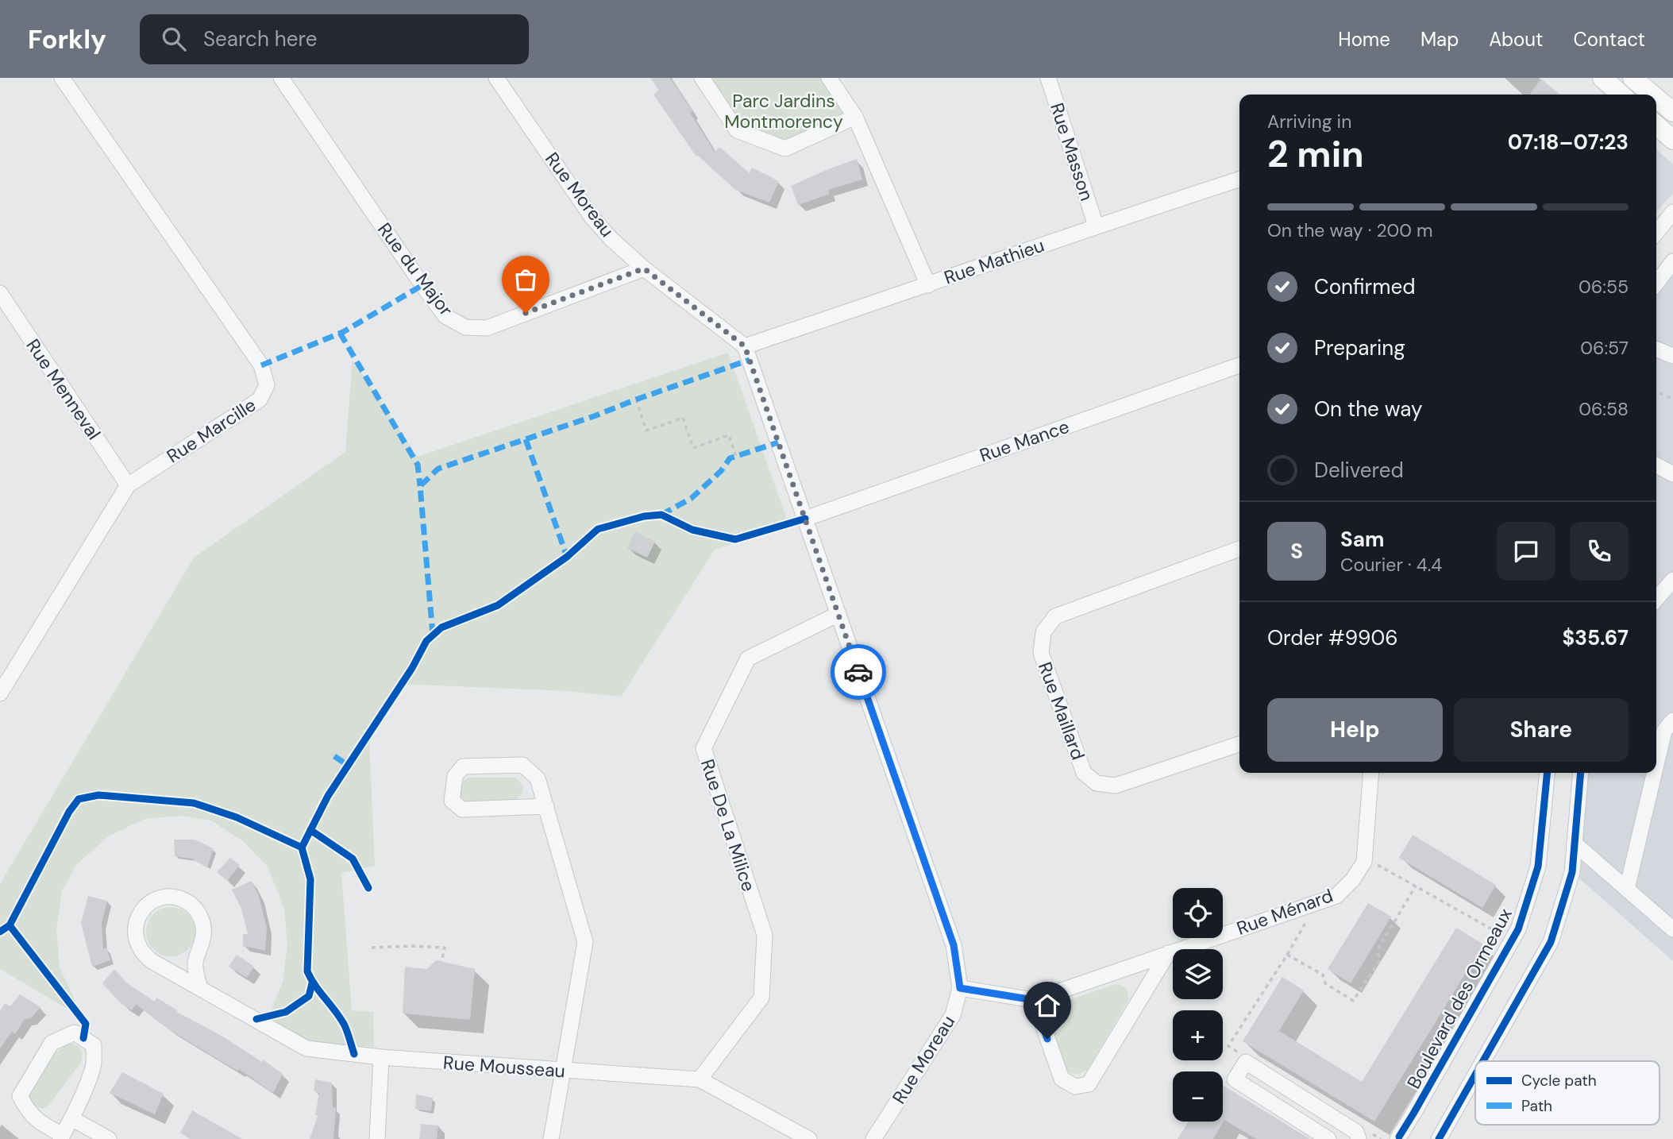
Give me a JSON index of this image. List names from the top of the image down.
{
  "streets": {
    "street": [
      "Rue Masson",
      "Rue Moreau",
      "Rue Mathieu",
      "Rue du Major",
      "Rue Menneval",
      "Rue Marcille",
      "Rue Mance",
      "Rue Maillard",
      "Rue De La Milice",
      "Rue Ménard",
      "Boulevard des Ormeaux",
      "Rue Mousseau"
    ]
  },
  "crossings": [
    ["Rue Masson", "Rue Mathieu"],
    ["Rue Moreau", "Rue Mathieu"],
    ["Rue Moreau", "Rue du Major"],
    ["Rue Moreau", "Rue Mance"],
    ["Rue Moreau", "Rue De La Milice"],
    ["Rue Moreau", "Rue Ménard"],
    ["Rue Menneval", "Rue Marcille"],
    ["Rue De La Milice", "Rue Mousseau"]
  ],
  "parks": ["Parc Jardins Montmorency"],
  "legend": ["Cycle path", "Path"],
  "page": {
    "header": "Forkly",
    "search": "Search here",
    "nav": [
      "Home",
      "Map",
      "About",
      "Contact"
    ],
    "heading": ["2 min", "Arriving in", "07:18–07:23"],
    "panel": [
      "Sam",
      "Courier · 4.4",
      "Order #9906",
      "$35.67"
    ],
    "bar": "On the way · 200 m",
    "list": [
      ["Confirmed", "06:55"],
      ["Preparing", "06:57"],
      ["On the way", "06:58"],
      "Delivered"
    ],
    "round": "S",
    "buttons": ["Help", "Share"],
    "map_buttons": ["+", "−"]
  }
}
